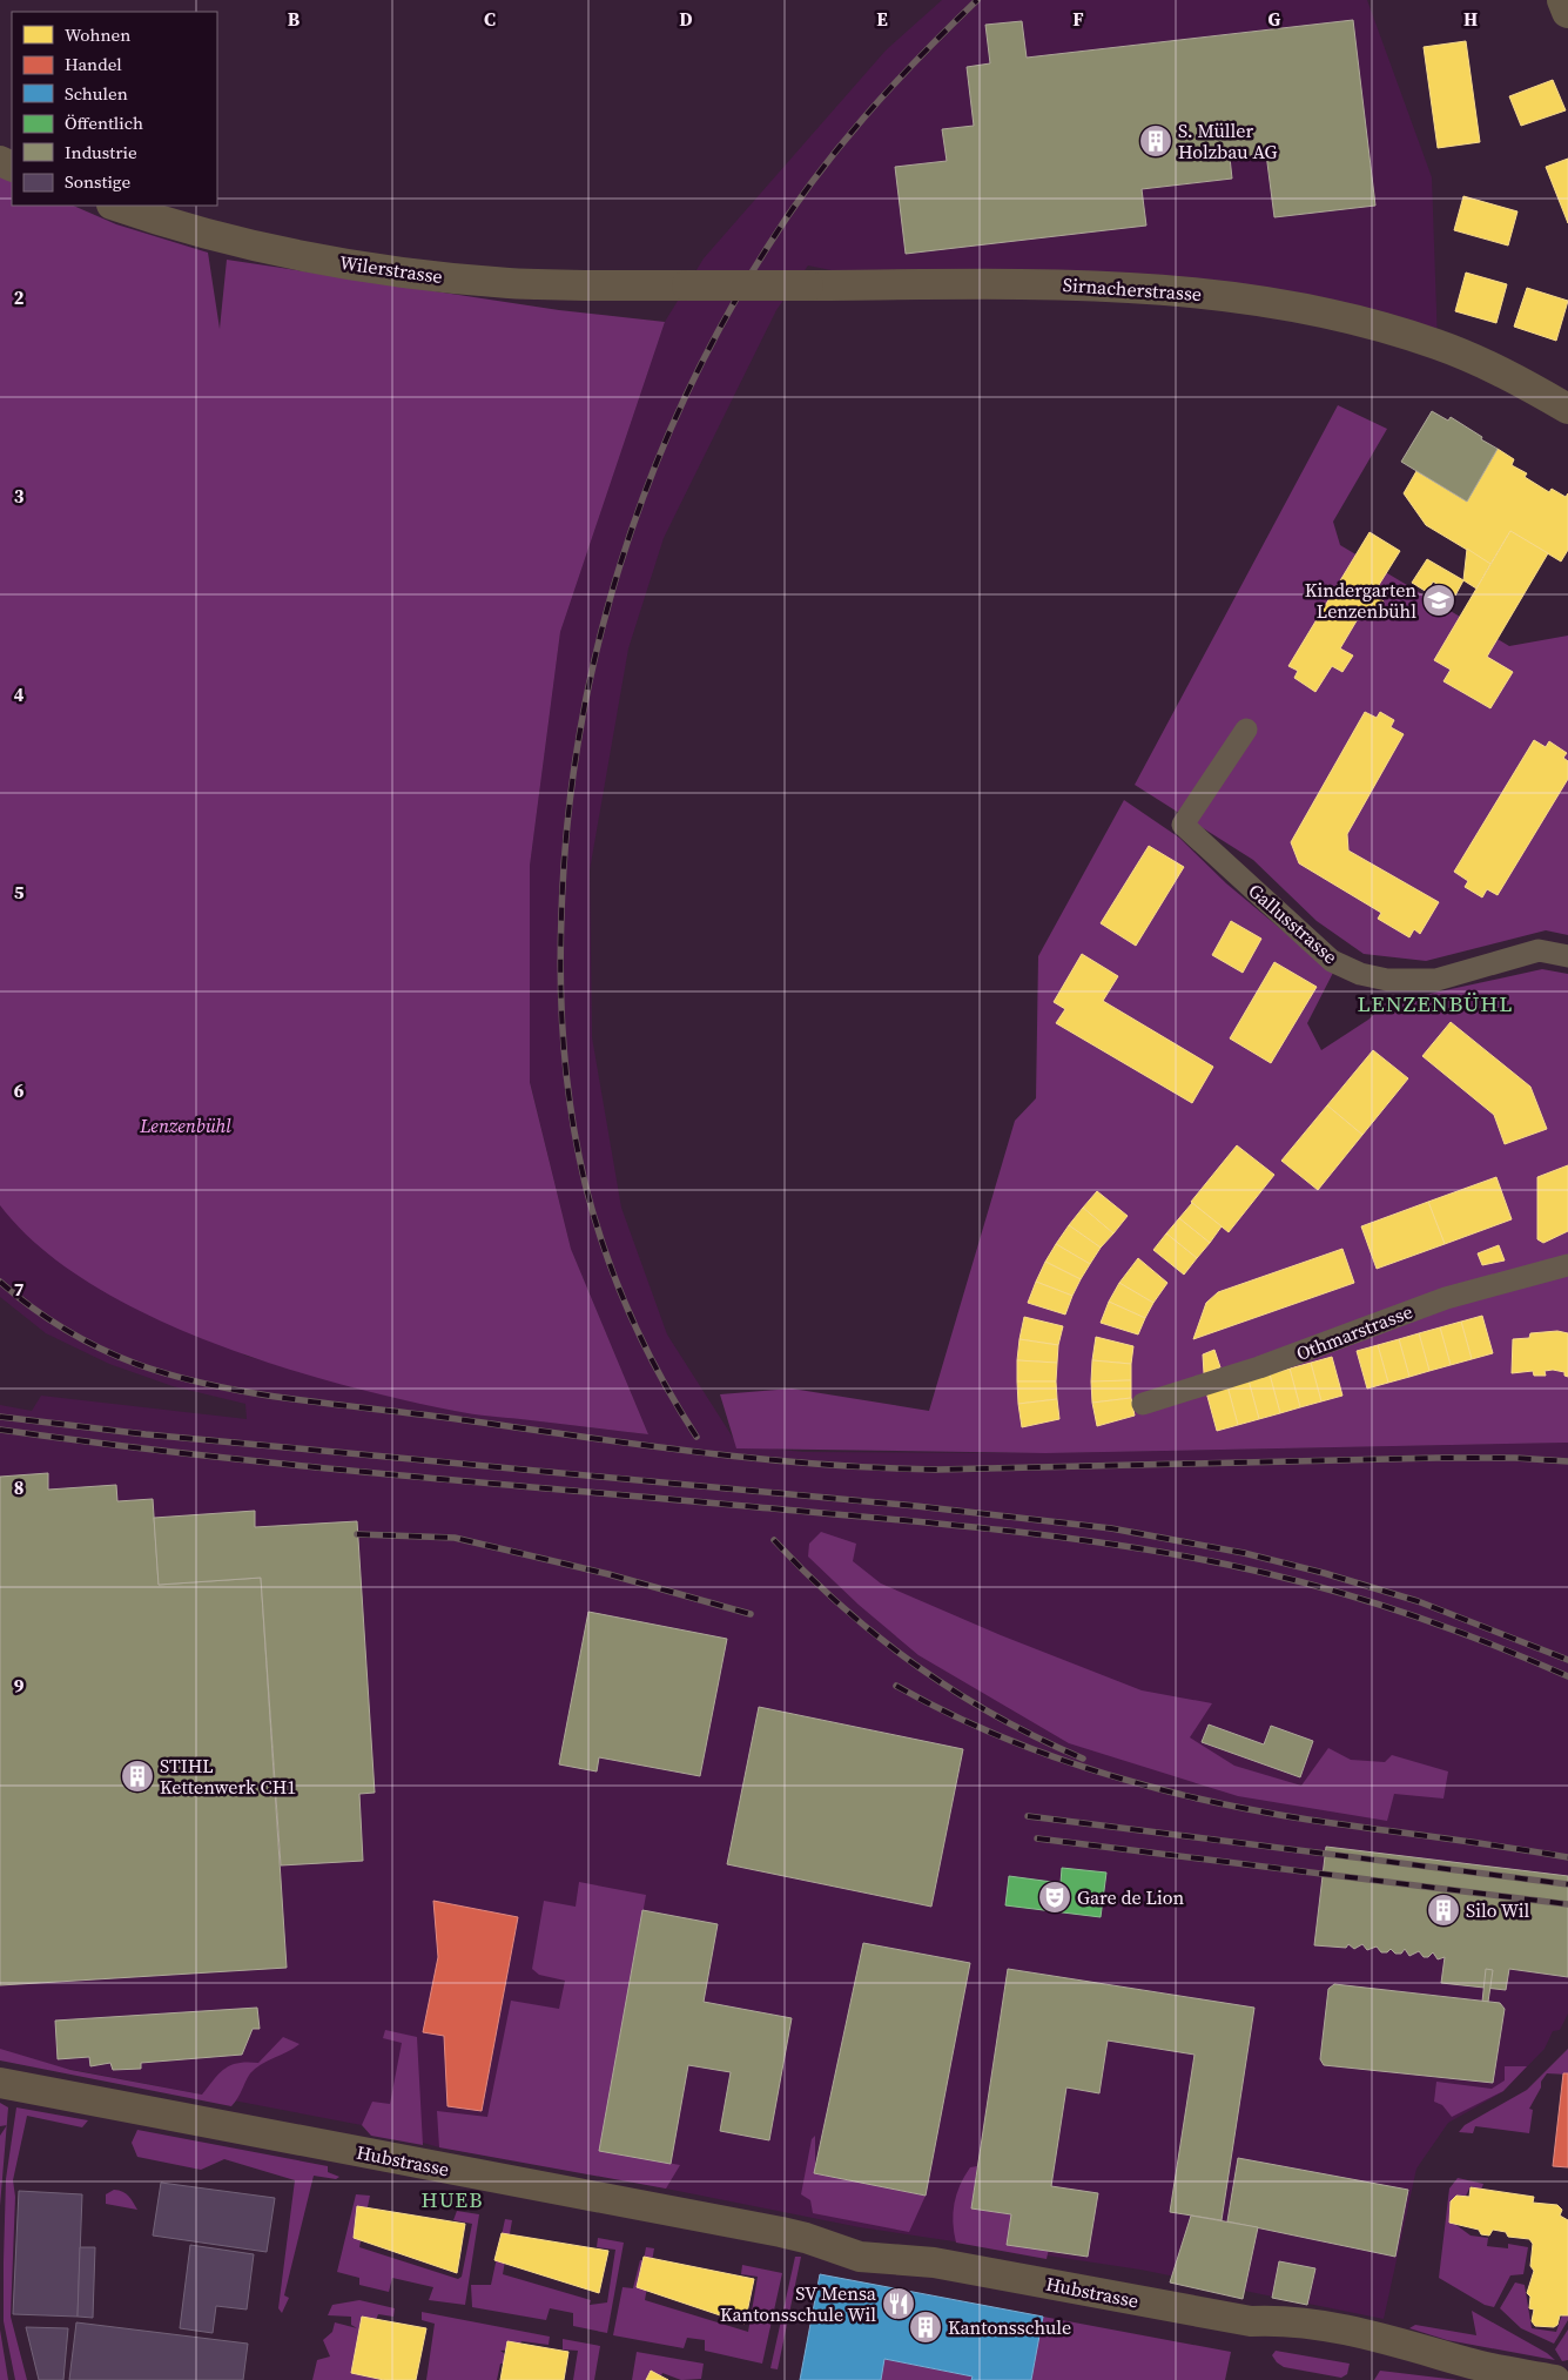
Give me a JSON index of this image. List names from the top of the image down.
{
  "streets": {
    "street": [
      "Wilerstrasse",
      "Sirnacherstrasse",
      "Gallusstrasse",
      "Othmarstrasse",
      "Hubstrasse"
    ]
  },
  "crossings": [
    ["Wilerstrasse", "Sirnacherstrasse"]
  ],
  "districts": ["LENZENBÜHL", "HUEB"],
  "parks": ["Lenzenbühl"],
  "places": {
    "building": [
      "S. Müller Holzbau AG",
      "STIHL Kettenwerk CH1",
      "Silo Wil",
      "Kantonsschule"
    ],
    "school or university": ["Kindergarten Lenzenbühl"],
    "theatre": ["Gare de Lion"],
    "restaurant": ["SV Mensa Kantonsschule Wil"]
  },
  "legend": [
    "Wohnen",
    "Handel",
    "Schulen",
    "Öffentlich",
    "Industrie",
    "Sonstige"
  ],
  "grid": {
    "columns": [
      "B",
      "C",
      "D",
      "E",
      "F",
      "G",
      "H"
    ],
    "rows": [
      "2",
      "3",
      "4",
      "5",
      "6",
      "7",
      "8",
      "9"
    ]
  }
}
